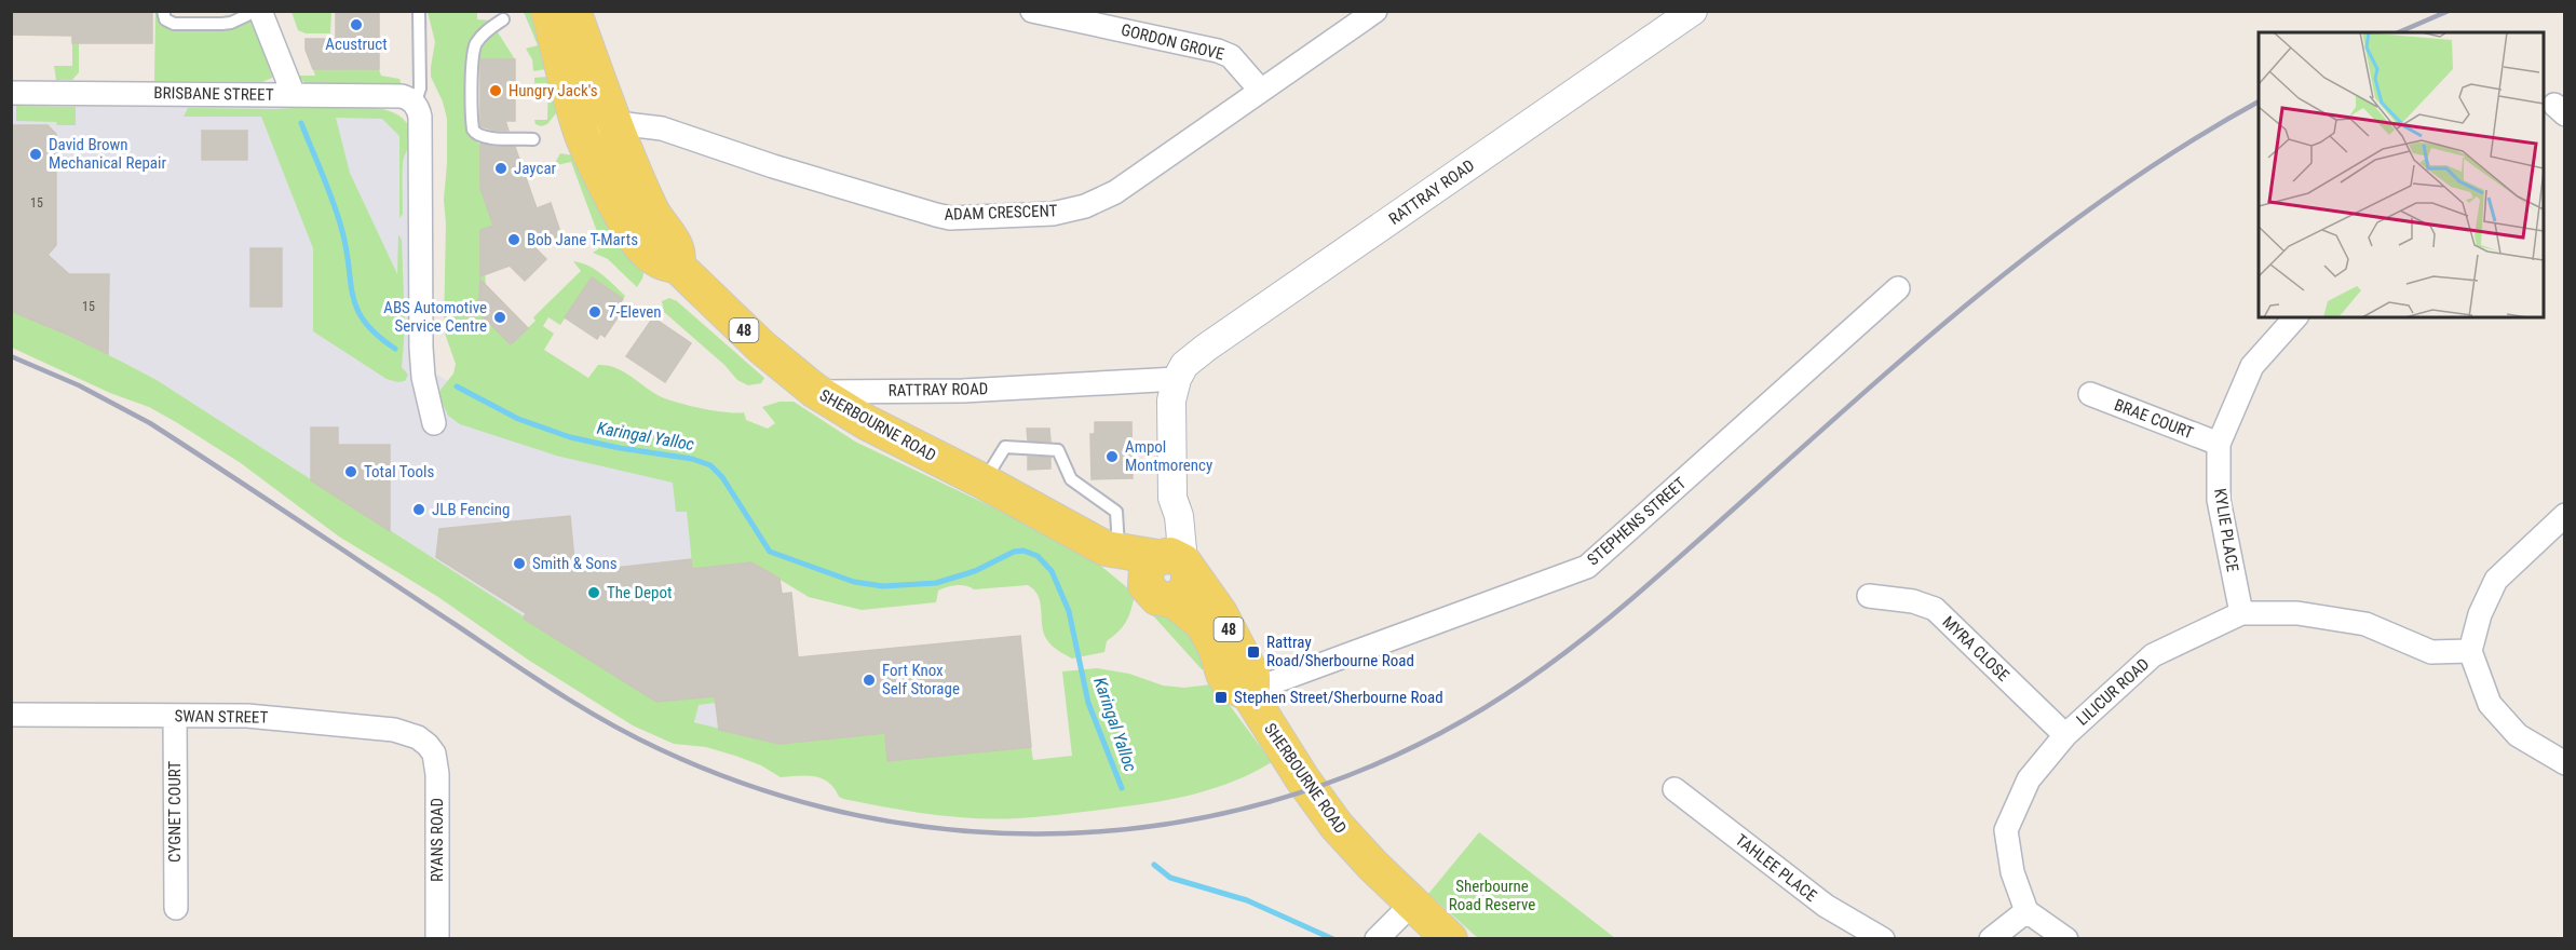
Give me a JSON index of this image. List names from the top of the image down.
{
  "streets": {
    "main road": ["48", "SHERBOURNE ROAD"],
    "street": [
      "GORDON GROVE",
      "BRISBANE STREET",
      "RATTRAY ROAD",
      "ADAM CRESCENT",
      "BRAE COURT",
      "STEPHENS STREET",
      "KYLIE PLACE",
      "MYRA CLOSE",
      "LILICUR ROAD",
      "SWAN STREET",
      "CYGNET COURT",
      "RYANS ROAD",
      "TAHLEE PLACE"
    ]
  },
  "crossings": [
    ["GORDON GROVE", "ADAM CRESCENT"],
    ["RATTRAY ROAD", "SHERBOURNE ROAD"],
    ["ADAM CRESCENT", "SHERBOURNE ROAD"],
    ["BRAE COURT", "KYLIE PLACE"],
    ["SHERBOURNE ROAD", "STEPHENS STREET"],
    ["KYLIE PLACE", "LILICUR ROAD"],
    ["MYRA CLOSE", "LILICUR ROAD"],
    ["SWAN STREET", "CYGNET COURT"],
    ["SWAN STREET", "RYANS ROAD"]
  ],
  "water": ["Karingal Yalloc"],
  "parks": ["Sherbourne Road Reserve"],
  "places": {
    "other": [
      "Acustruct",
      "Hungry Jack's",
      "David Brown Mechanical Repair",
      "Jaycar",
      "Bob Jane T-Marts",
      "7-Eleven",
      "ABS Automotive Service Centre",
      "Ampol Montmorency",
      "Total Tools",
      "JLB Fencing",
      "Smith & Sons",
      "The Depot",
      "Fort Knox Self Storage"
    ],
    "transit": ["Rattray Road/Sherbourne Road", "Stephen Street/Sherbourne Road"]
  },
  "house_numbers": ["15", "15"]
}
